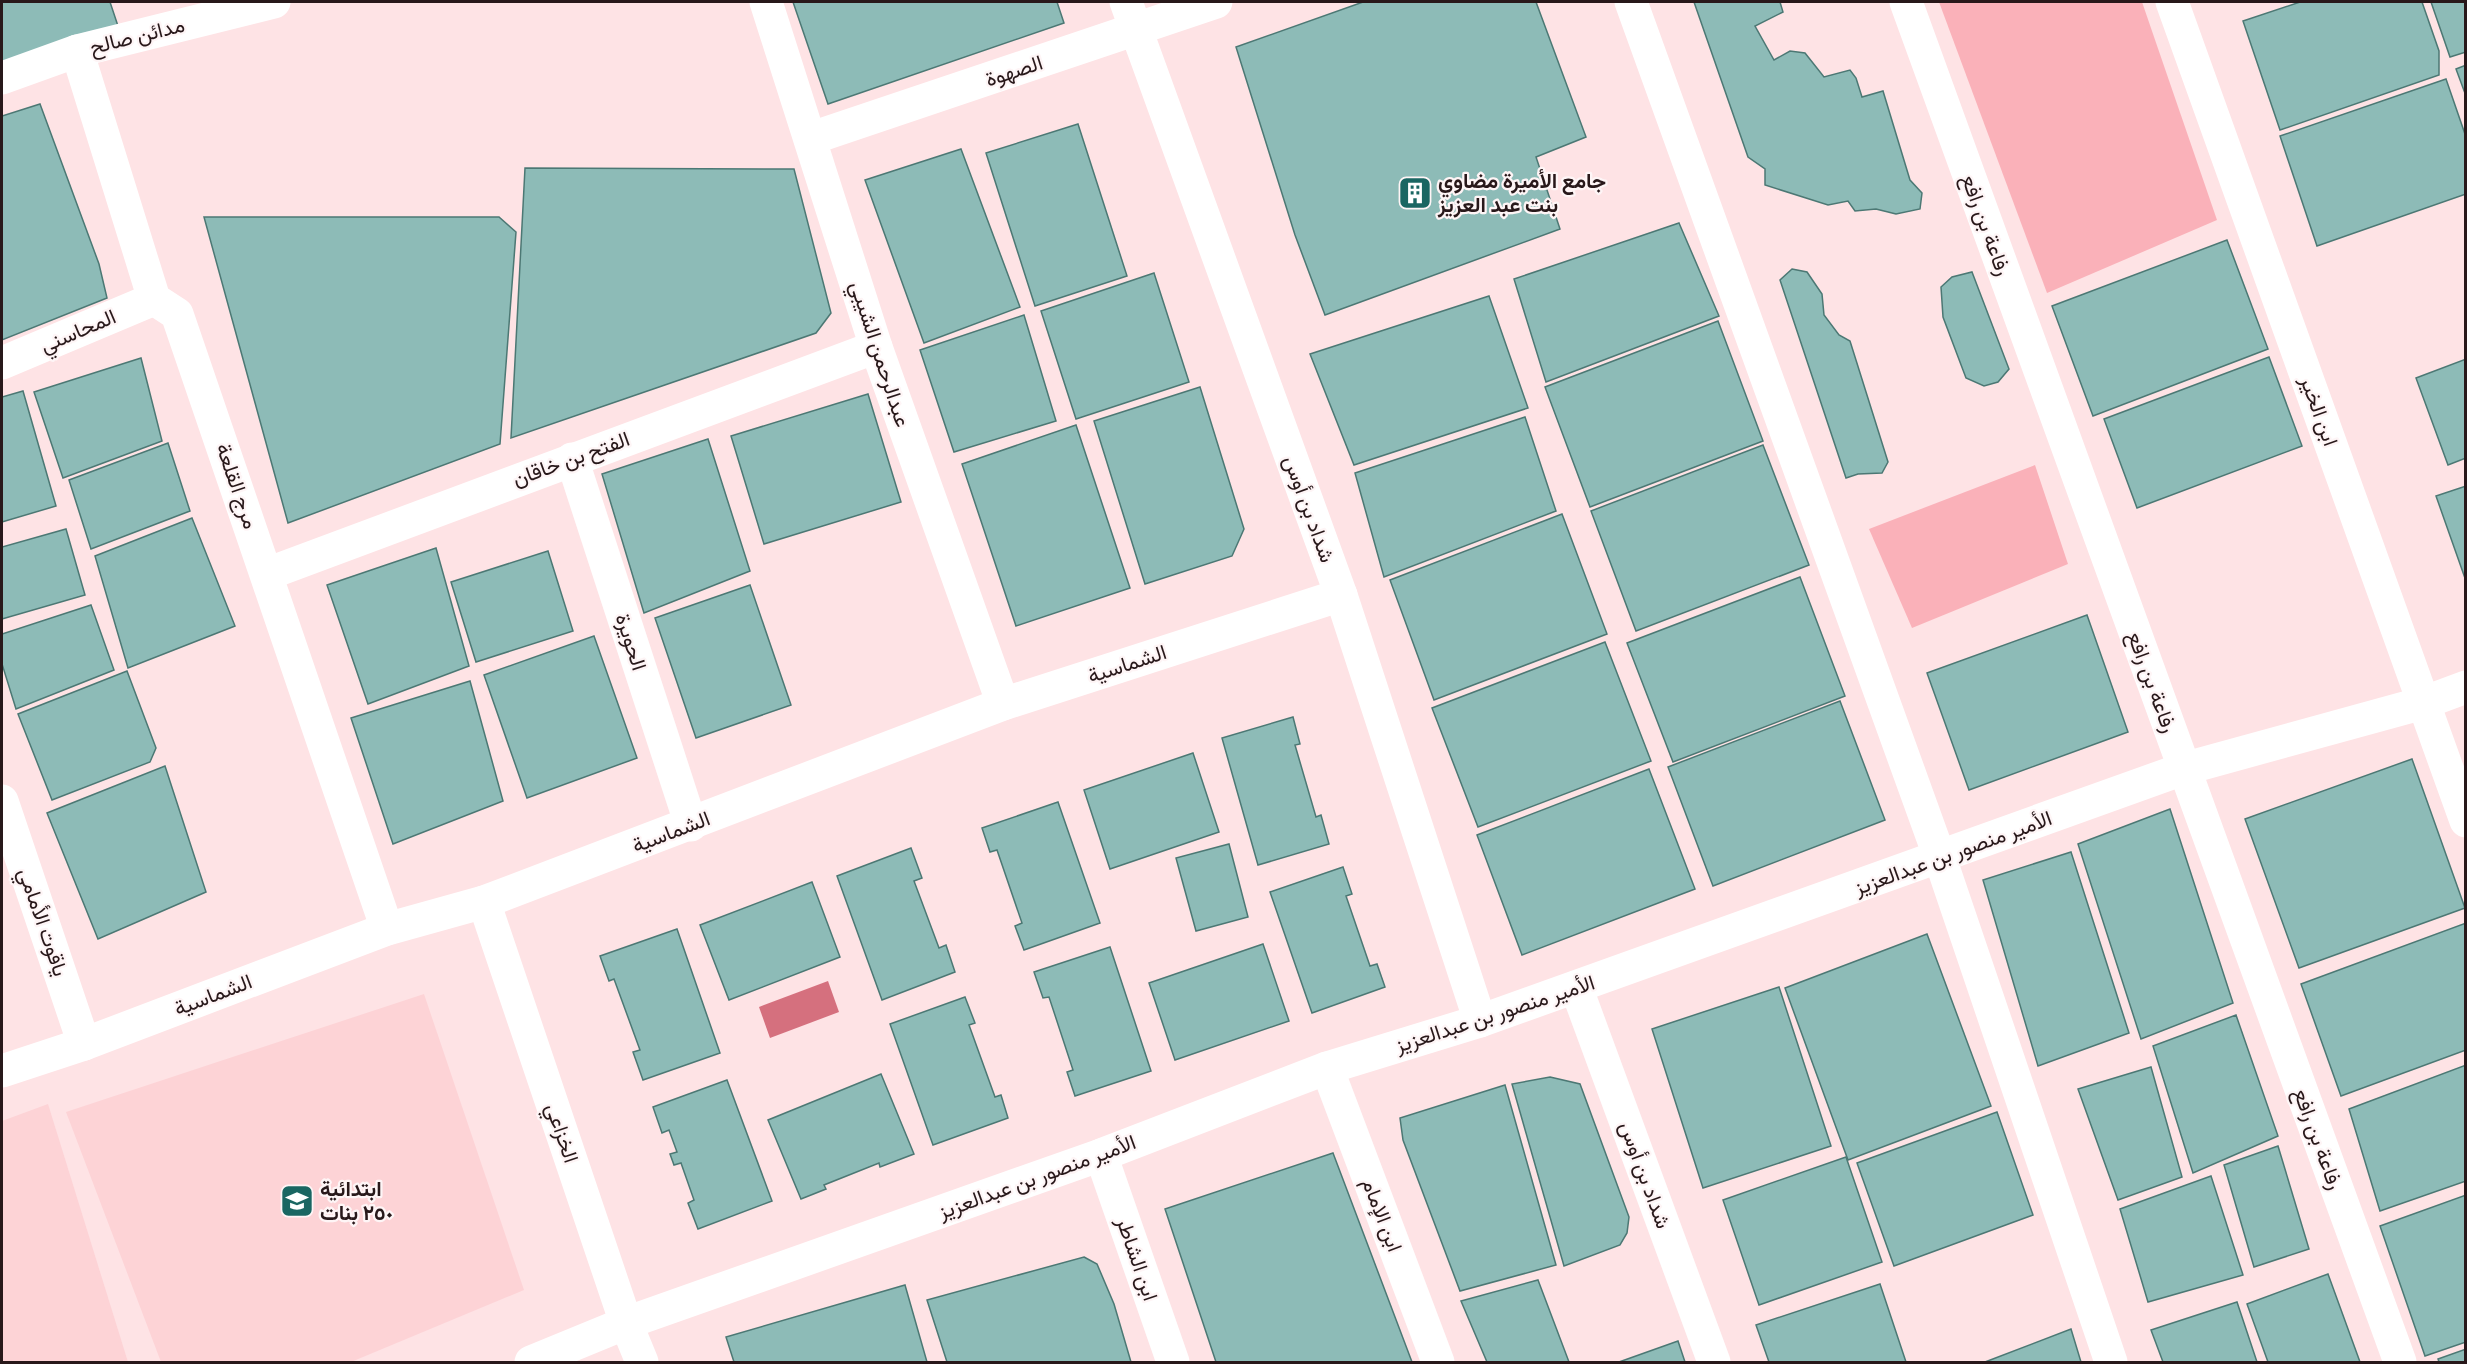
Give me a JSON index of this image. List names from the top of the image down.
{
  "streets": {
    "street": [
      "مدائن صالح",
      "الصهوة",
      "رفاعة بن رافع",
      "المحاسني",
      "عبدالرحمن الشيبي",
      "ابن الخير",
      "الفتح بن خاقان",
      "مرج القلعة",
      "شداد بن أوس",
      "الحويرة",
      "الشماسية",
      "الأمير منصور بن عبدالعزيز",
      "ياقوت الأمامي",
      "الخزاعي",
      "ابن الإمام",
      "ابن الشاطر"
    ]
  },
  "crossings": [
    ["الصهوة", "عبدالرحمن الشيبي"],
    ["الصهوة", "شداد بن أوس"],
    ["رفاعة بن رافع", "الأمير منصور بن عبدالعزيز"],
    ["المحاسني", "مرج القلعة"],
    ["عبدالرحمن الشيبي", "الفتح بن خاقان"],
    ["عبدالرحمن الشيبي", "الشماسية"],
    ["ابن الخير", "الأمير منصور بن عبدالعزيز"],
    ["الفتح بن خاقان", "مرج القلعة"],
    ["الفتح بن خاقان", "الحويرة"],
    ["مرج القلعة", "الشماسية"],
    ["شداد بن أوس", "الشماسية"],
    ["شداد بن أوس", "الأمير منصور بن عبدالعزيز"],
    ["الحويرة", "الشماسية"],
    ["الشماسية", "ياقوت الأمامي"],
    ["الشماسية", "الخزاعي"],
    ["الأمير منصور بن عبدالعزيز", "الخزاعي"],
    ["الأمير منصور بن عبدالعزيز", "ابن الإمام"],
    ["الأمير منصور بن عبدالعزيز", "ابن الشاطر"]
  ],
  "places": {
    "building": ["جامع الأميرة مضاوي بنت عبد العزيز"],
    "school or university": ["ابتدائية ٢٥٠ بنات"]
  }
}
